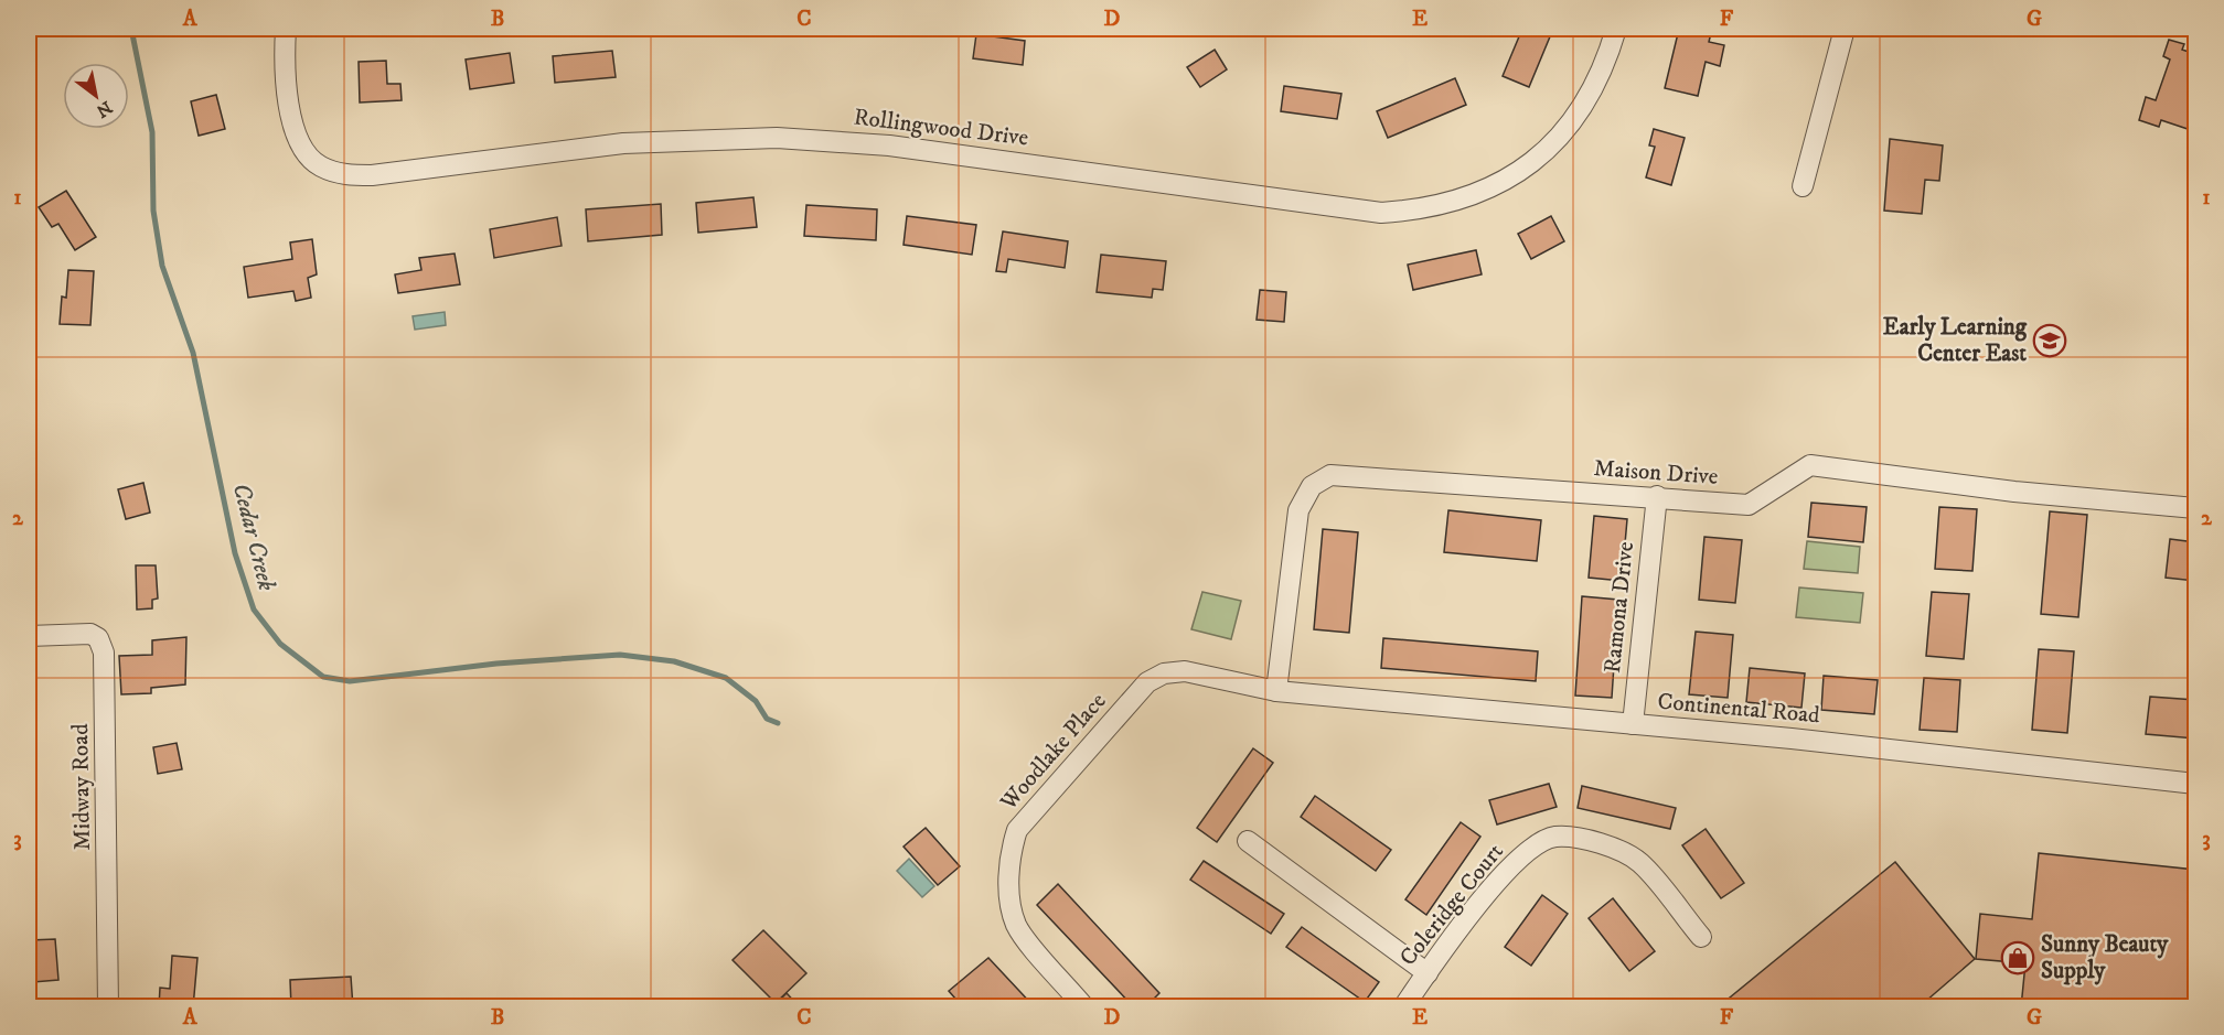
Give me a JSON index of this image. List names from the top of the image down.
{
  "streets": {
    "street": [
      "Rollingwood Drive",
      "Maison Drive",
      "Ramona Drive",
      "Continental Road",
      "Woodlake Place",
      "Midway Road",
      "Coleridge Court"
    ]
  },
  "crossings": [
    ["Maison Drive", "Ramona Drive"],
    ["Maison Drive", "Continental Road"],
    ["Maison Drive", "Woodlake Place"],
    ["Ramona Drive", "Continental Road"],
    ["Continental Road", "Woodlake Place"]
  ],
  "water": ["Cedar Creek"],
  "places": {
    "school or university": ["Early Learning Center East"],
    "shop": ["Sunny Beauty Supply"]
  },
  "north": "bottom right",
  "grid": {
    "columns": [
      "A",
      "B",
      "C",
      "D",
      "E",
      "F",
      "G"
    ],
    "rows": ["1", "2", "3"]
  }
}
